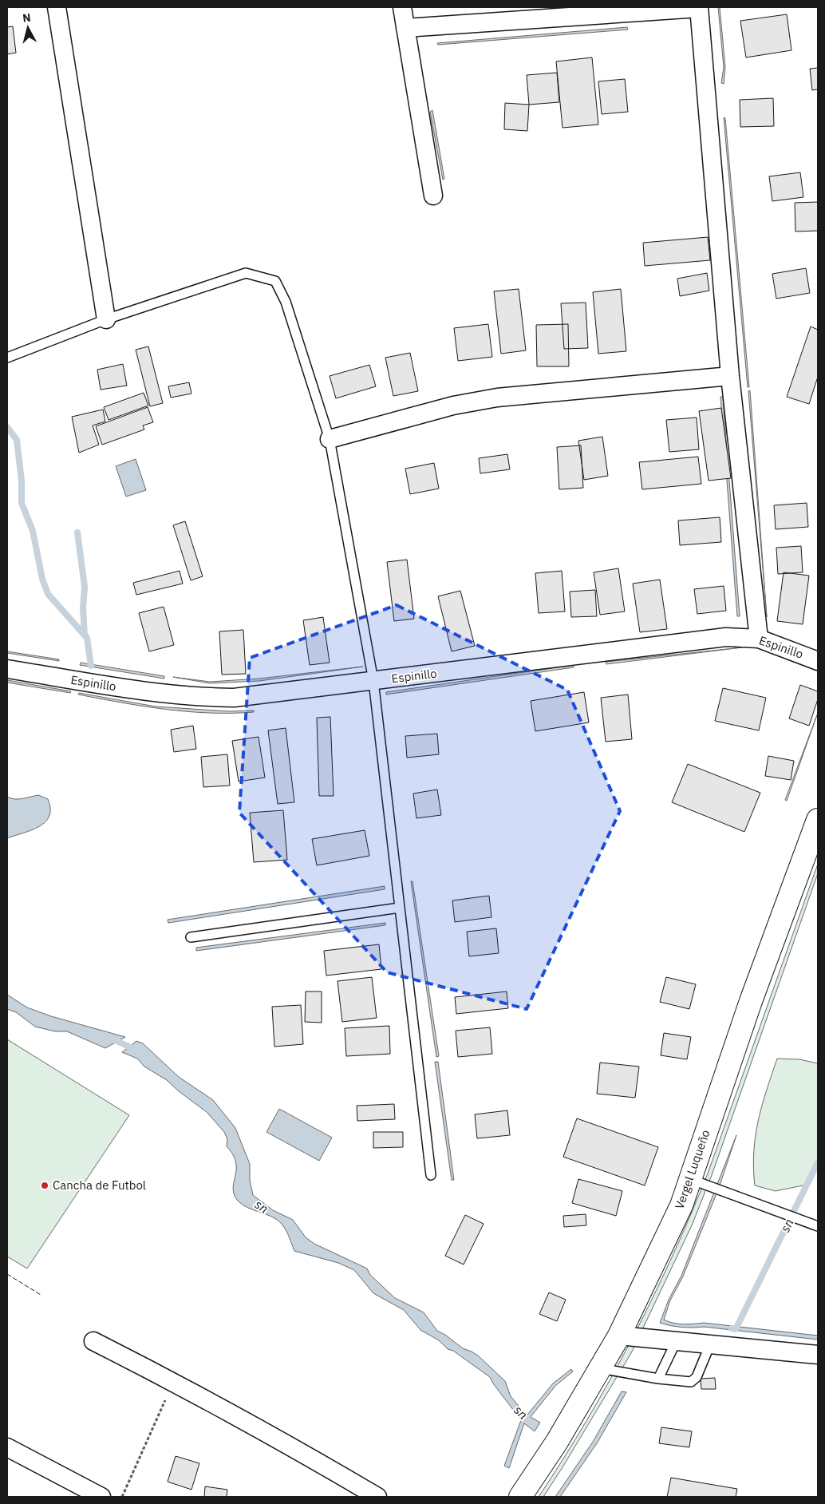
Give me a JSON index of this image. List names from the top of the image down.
{
  "streets": {
    "main road": ["Vergel Luqueño"],
    "street": ["Espinillo"]
  },
  "water": ["sn"],
  "places": ["Cancha de Futbol"],
  "north": "top"
}
